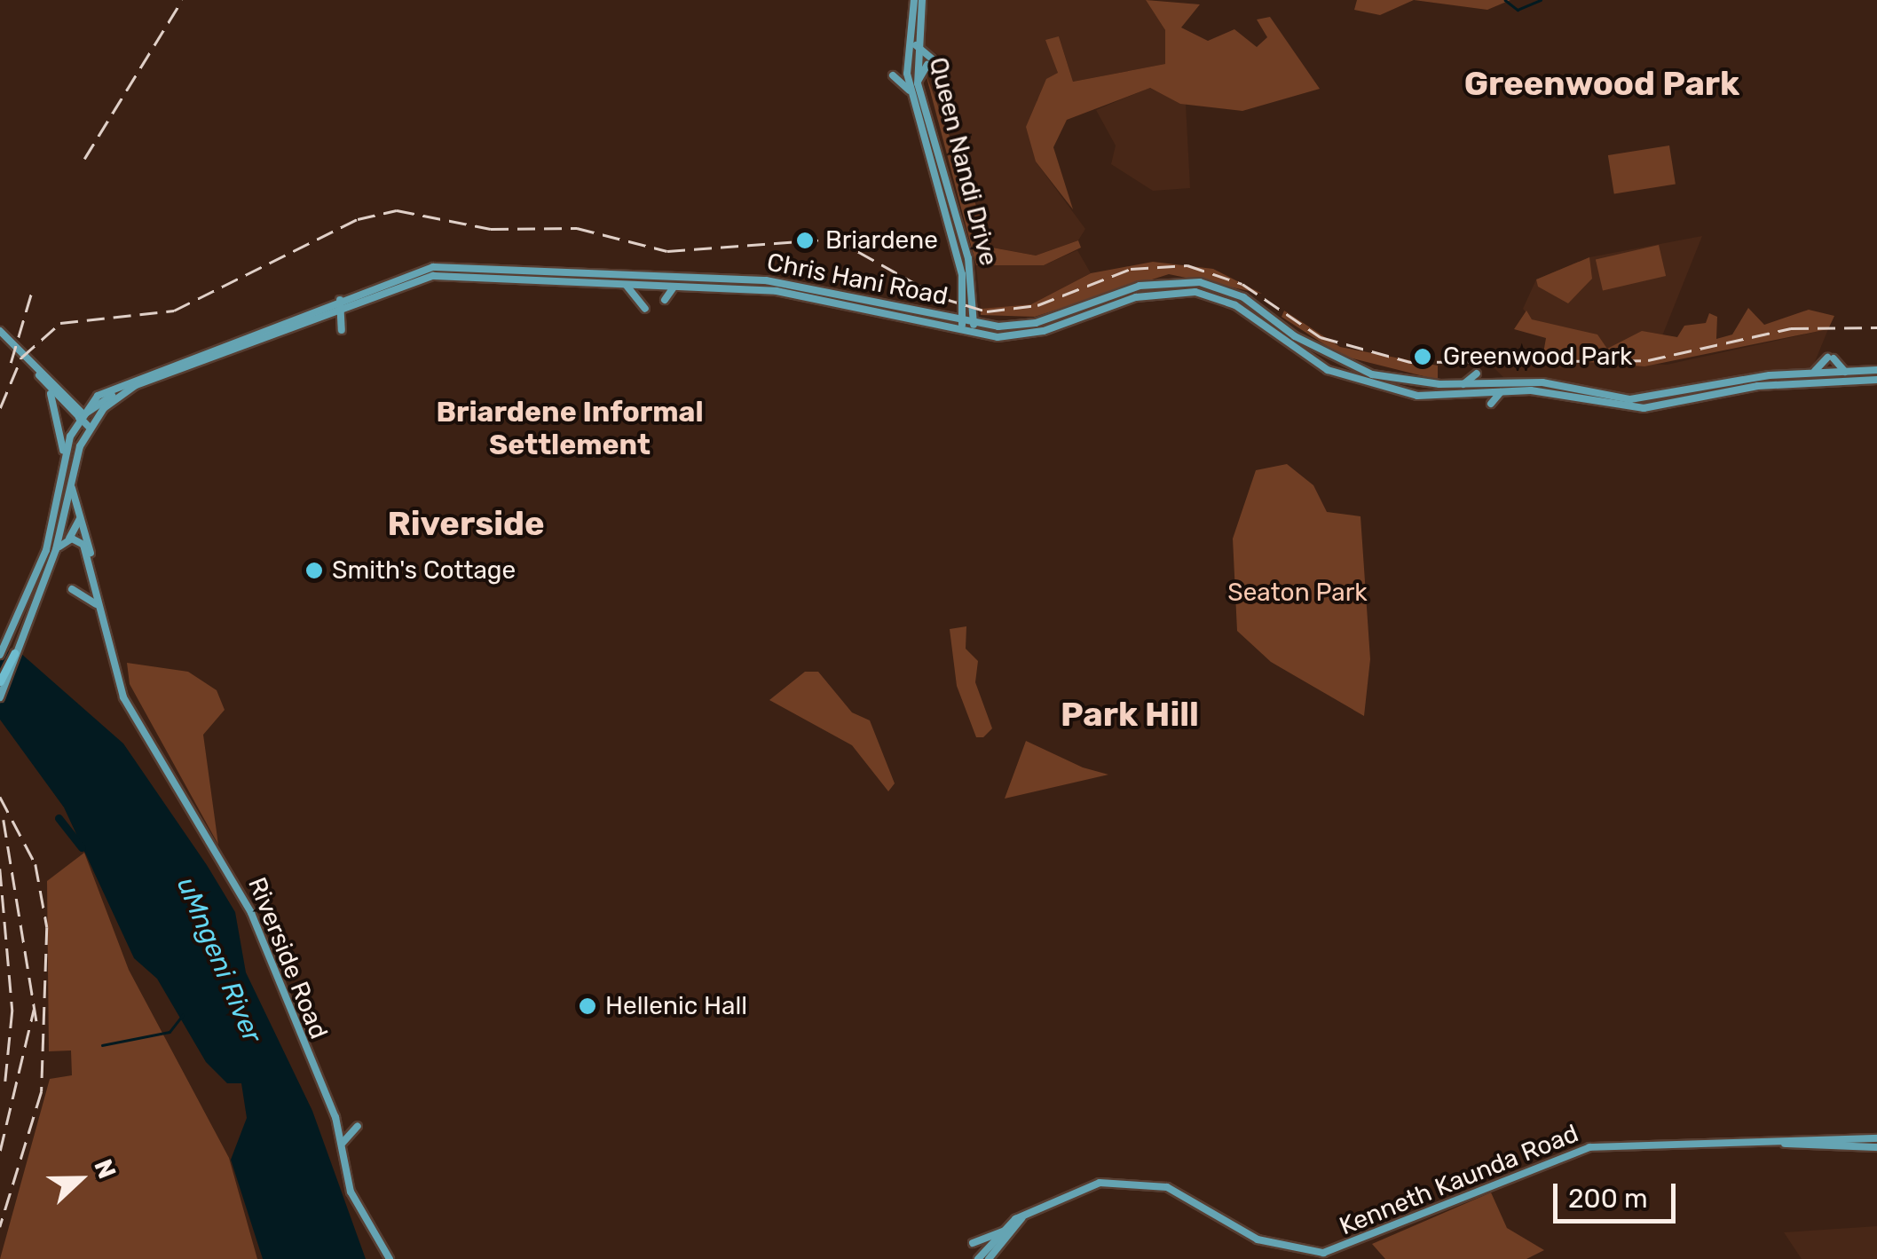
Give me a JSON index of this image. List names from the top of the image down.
{
  "streets": {
    "main road": [
      "Queen Nandi Drive",
      "Chris Hani Road",
      "Riverside Road",
      "Kenneth Kaunda Road"
    ]
  },
  "crossings": [
    ["Queen Nandi Drive", "Chris Hani Road"],
    ["Chris Hani Road", "Riverside Road"]
  ],
  "districts": [
    "Greenwood Park",
    "Briardene Informal Settlement",
    "Riverside",
    "Park Hill"
  ],
  "water": ["uMngeni River"],
  "parks": ["Seaton Park"],
  "places": [
    "Briardene",
    "Greenwood Park",
    "Smith's Cottage",
    "Hellenic Hall"
  ],
  "scale_bar": "200 m",
  "north": "right"
}
